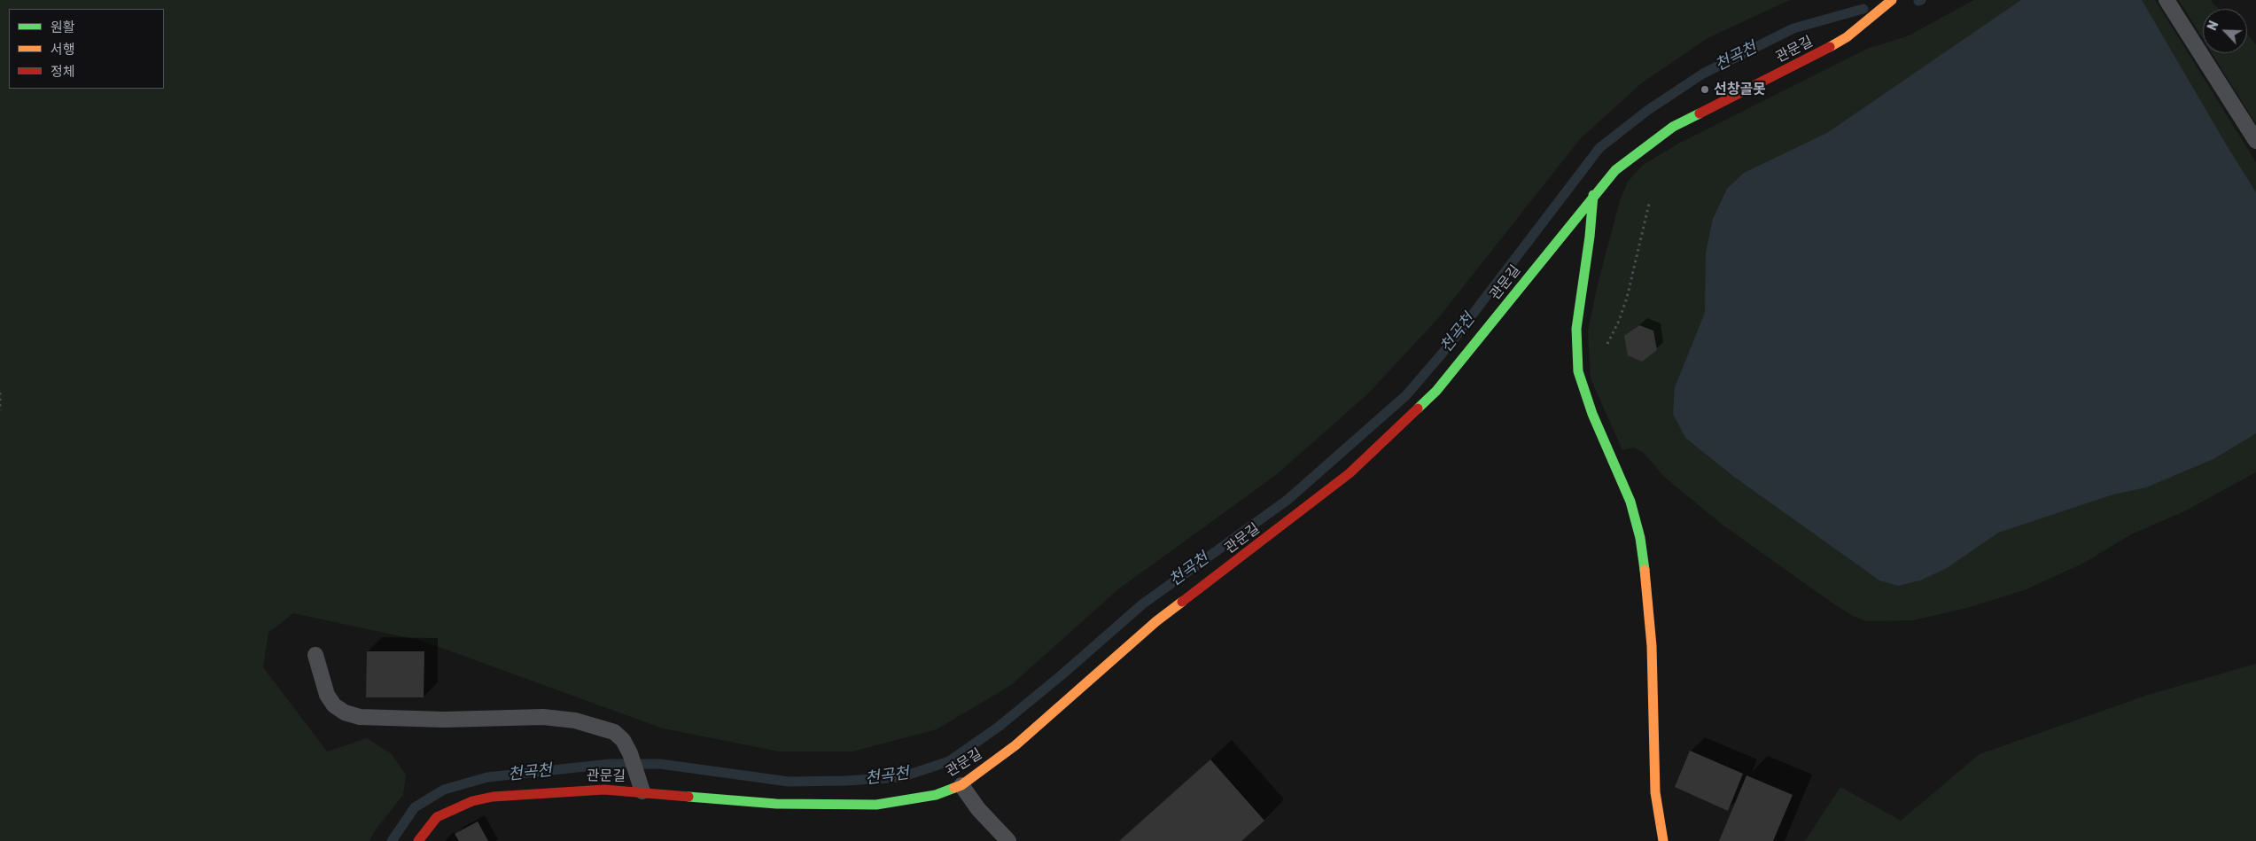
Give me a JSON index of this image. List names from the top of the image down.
{
  "streets": {
    "street": ["관문길"]
  },
  "water": ["천곡천"],
  "places": ["선창골못"],
  "legend": ["원활", "서행", "정체"],
  "north": "top left"
}
